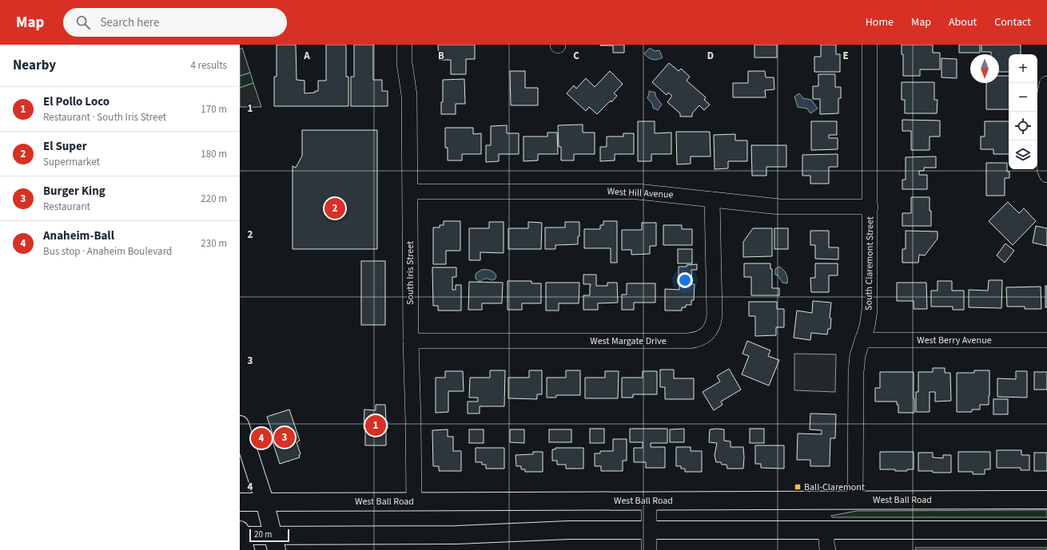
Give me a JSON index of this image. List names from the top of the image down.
{
  "streets": {
    "main road": ["West Ball Road"],
    "street": [
      "West Hill Avenue",
      "South Claremont Street",
      "South Iris Street",
      "West Berry Avenue",
      "West Margate Drive"
    ]
  },
  "crossings": [
    ["West Hill Avenue", "South Claremont Street"],
    ["West Hill Avenue", "South Iris Street"],
    ["West Hill Avenue", "West Margate Drive"],
    ["South Claremont Street", "West Berry Avenue"],
    ["South Claremont Street", "West Ball Road"],
    ["South Iris Street", "West Margate Drive"],
    ["South Iris Street", "West Ball Road"]
  ],
  "places": {
    "transit": ["Ball-Claremont"]
  },
  "scale_bar": "20 m",
  "north": "bottom",
  "page": {
    "header": "Map",
    "search": "Search here",
    "nav": [
      "Home",
      "Map",
      "About",
      "Contact"
    ],
    "heading": ["Nearby", "4 results"],
    "map_buttons": ["+", "−"],
    "list": [
      {
        "mark": "1",
        "name": "El Pollo Loco",
        "note": "Restaurant · South Iris Street",
        "value": "170 m"
      },
      {
        "mark": "2",
        "name": "El Super",
        "note": "Supermarket",
        "value": "180 m"
      },
      {
        "mark": "3",
        "name": "Burger King",
        "note": "Restaurant",
        "value": "220 m"
      },
      {
        "mark": "4",
        "name": "Anaheim-Ball",
        "note": "Bus stop · Anaheim Boulevard",
        "value": "230 m"
      }
    ],
    "pins": [
      "2",
      "1",
      "3",
      "4"
    ],
    "scale": "20 m"
  },
  "grid": {
    "columns": [
      "A",
      "B",
      "C",
      "D",
      "E"
    ],
    "rows": [
      "1",
      "2",
      "3",
      "4"
    ]
  }
}
